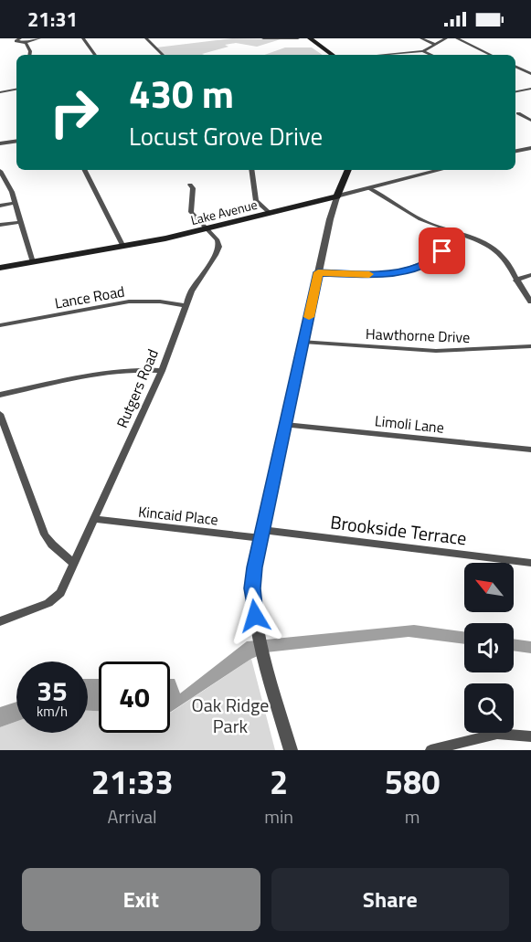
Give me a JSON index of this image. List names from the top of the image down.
{
  "streets": {
    "main road": ["Lake Avenue"],
    "street": [
      "Lance Road",
      "Hawthorne Drive",
      "Rutgers Road",
      "Limoli Lane",
      "Kincaid Place",
      "Brookside Terrace"
    ]
  },
  "crossings": [
    ["Lake Avenue", "Rutgers Road"],
    ["Lance Road", "Rutgers Road"],
    ["Rutgers Road", "Kincaid Place"],
    ["Kincaid Place", "Brookside Terrace"]
  ],
  "parks": ["Oak Ridge Park"],
  "north": "top left",
  "page": {
    "status": "21:31",
    "turn": ["430 m", "Locust Grove Drive"],
    "speed": "35 km/h",
    "limit": "40",
    "eta": [
      "21:33",
      "Arrival",
      "2",
      "min",
      "580",
      "m"
    ],
    "buttons": ["Exit", "Share"]
  }
}
